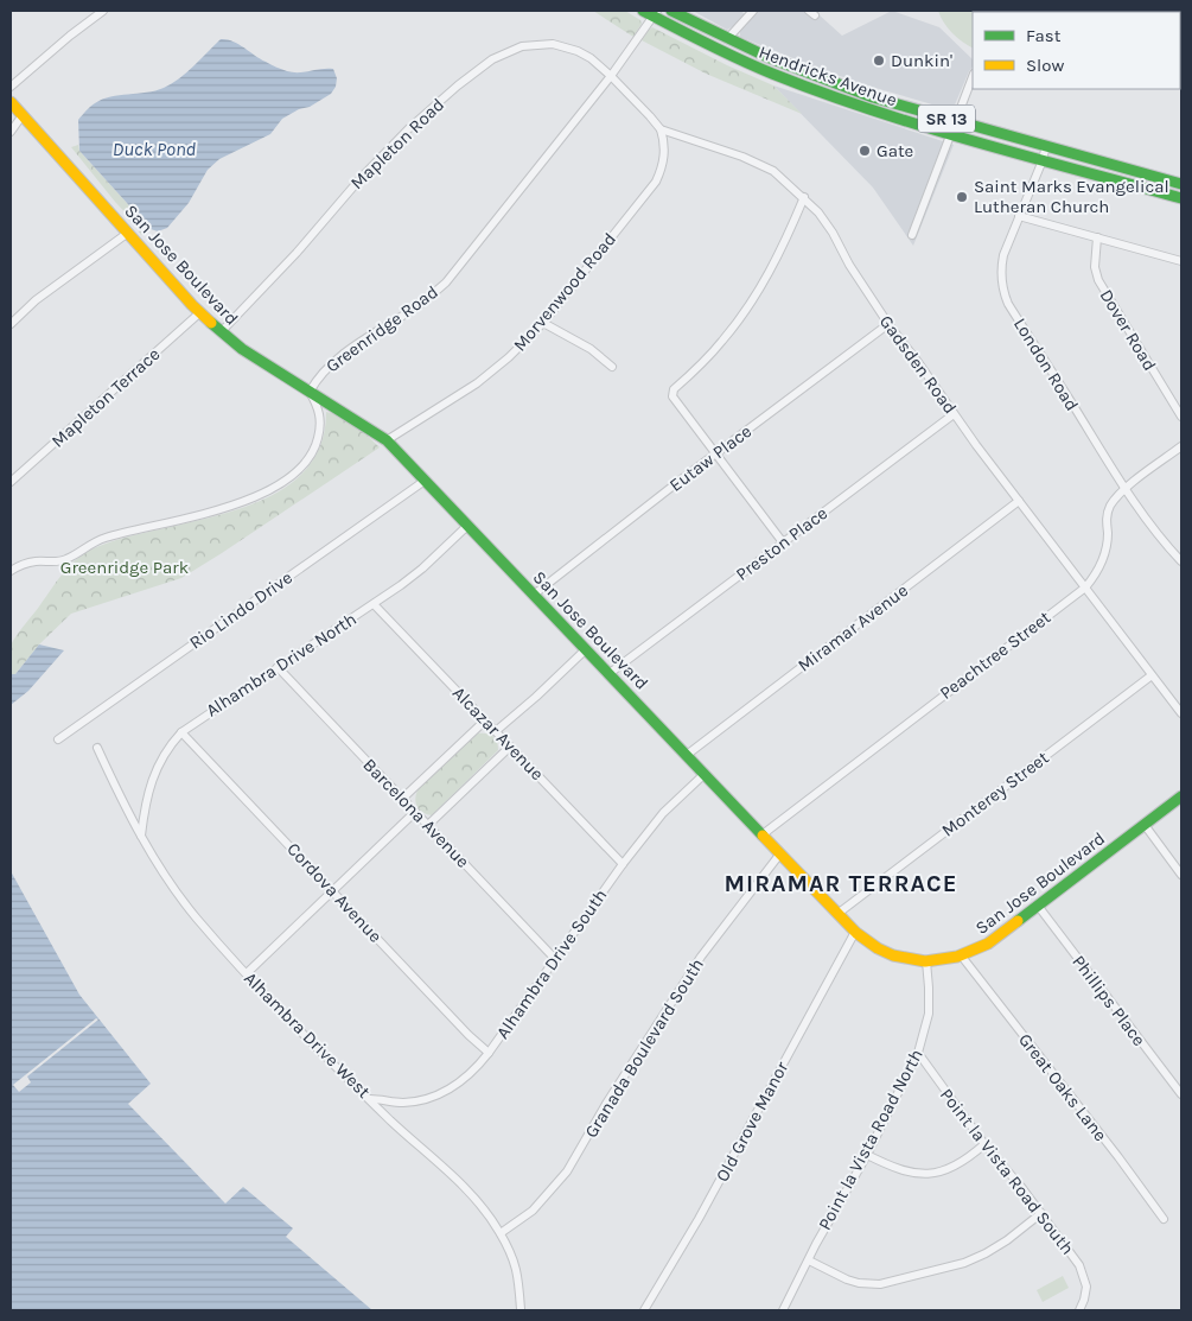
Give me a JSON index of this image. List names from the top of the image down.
{
  "streets": {
    "street": [
      "Hendricks Avenue",
      "SR 13",
      "Mapleton Road",
      "San Jose Boulevard",
      "Morvenwood Road",
      "Greenridge Road",
      "Dover Road",
      "Gadsden Road",
      "London Road",
      "Mapleton Terrace",
      "Eutaw Place",
      "Preston Place",
      "Rio Lindo Drive",
      "Miramar Avenue",
      "Peachtree Street",
      "Alhambra Drive North",
      "Alcazar Avenue",
      "Monterey Street",
      "Barcelona Avenue",
      "Cordova Avenue",
      "Alhambra Drive South",
      "Phillips Place",
      "Alhambra Drive West",
      "Granada Boulevard South",
      "Great Oaks Lane",
      "Old Grove Manor",
      "Point la Vista Road North",
      "Point la Vista Road South"
    ]
  },
  "crossings": [
    ["Hendricks Avenue", "Greenridge Road"],
    ["Hendricks Avenue", "London Road"],
    ["Mapleton Road", "San Jose Boulevard"],
    ["Mapleton Road", "Greenridge Road"],
    ["San Jose Boulevard", "Morvenwood Road"],
    ["San Jose Boulevard", "Greenridge Road"],
    ["San Jose Boulevard", "Mapleton Terrace"],
    ["San Jose Boulevard", "Eutaw Place"],
    ["San Jose Boulevard", "Preston Place"],
    ["San Jose Boulevard", "Rio Lindo Drive"],
    ["San Jose Boulevard", "Miramar Avenue"],
    ["San Jose Boulevard", "Peachtree Street"],
    ["San Jose Boulevard", "Alhambra Drive North"],
    ["San Jose Boulevard", "Monterey Street"],
    ["San Jose Boulevard", "Alhambra Drive South"],
    ["San Jose Boulevard", "Phillips Place"],
    ["San Jose Boulevard", "Granada Boulevard South"],
    ["San Jose Boulevard", "Great Oaks Lane"],
    ["San Jose Boulevard", "Old Grove Manor"],
    ["San Jose Boulevard", "Point la Vista Road North"],
    ["Morvenwood Road", "Gadsden Road"],
    ["Gadsden Road", "Eutaw Place"],
    ["Gadsden Road", "Preston Place"],
    ["Gadsden Road", "Miramar Avenue"],
    ["Gadsden Road", "Peachtree Street"],
    ["Gadsden Road", "Monterey Street"],
    ["London Road", "Peachtree Street"],
    ["Alhambra Drive North", "Alcazar Avenue"],
    ["Alhambra Drive North", "Barcelona Avenue"],
    ["Alhambra Drive North", "Cordova Avenue"],
    ["Alhambra Drive North", "Alhambra Drive West"],
    ["Alcazar Avenue", "Alhambra Drive South"],
    ["Barcelona Avenue", "Alhambra Drive South"],
    ["Cordova Avenue", "Alhambra Drive South"],
    ["Alhambra Drive South", "Alhambra Drive West"],
    ["Alhambra Drive West", "Granada Boulevard South"],
    ["Point la Vista Road North", "Point la Vista Road South"]
  ],
  "districts": ["MIRAMAR TERRACE"],
  "water": ["Duck Pond"],
  "parks": ["Greenridge Park"],
  "places": ["Dunkin'", "Gate", "Saint Marks Evangelical Lutheran Church"],
  "legend": ["Fast", "Slow"]
}
